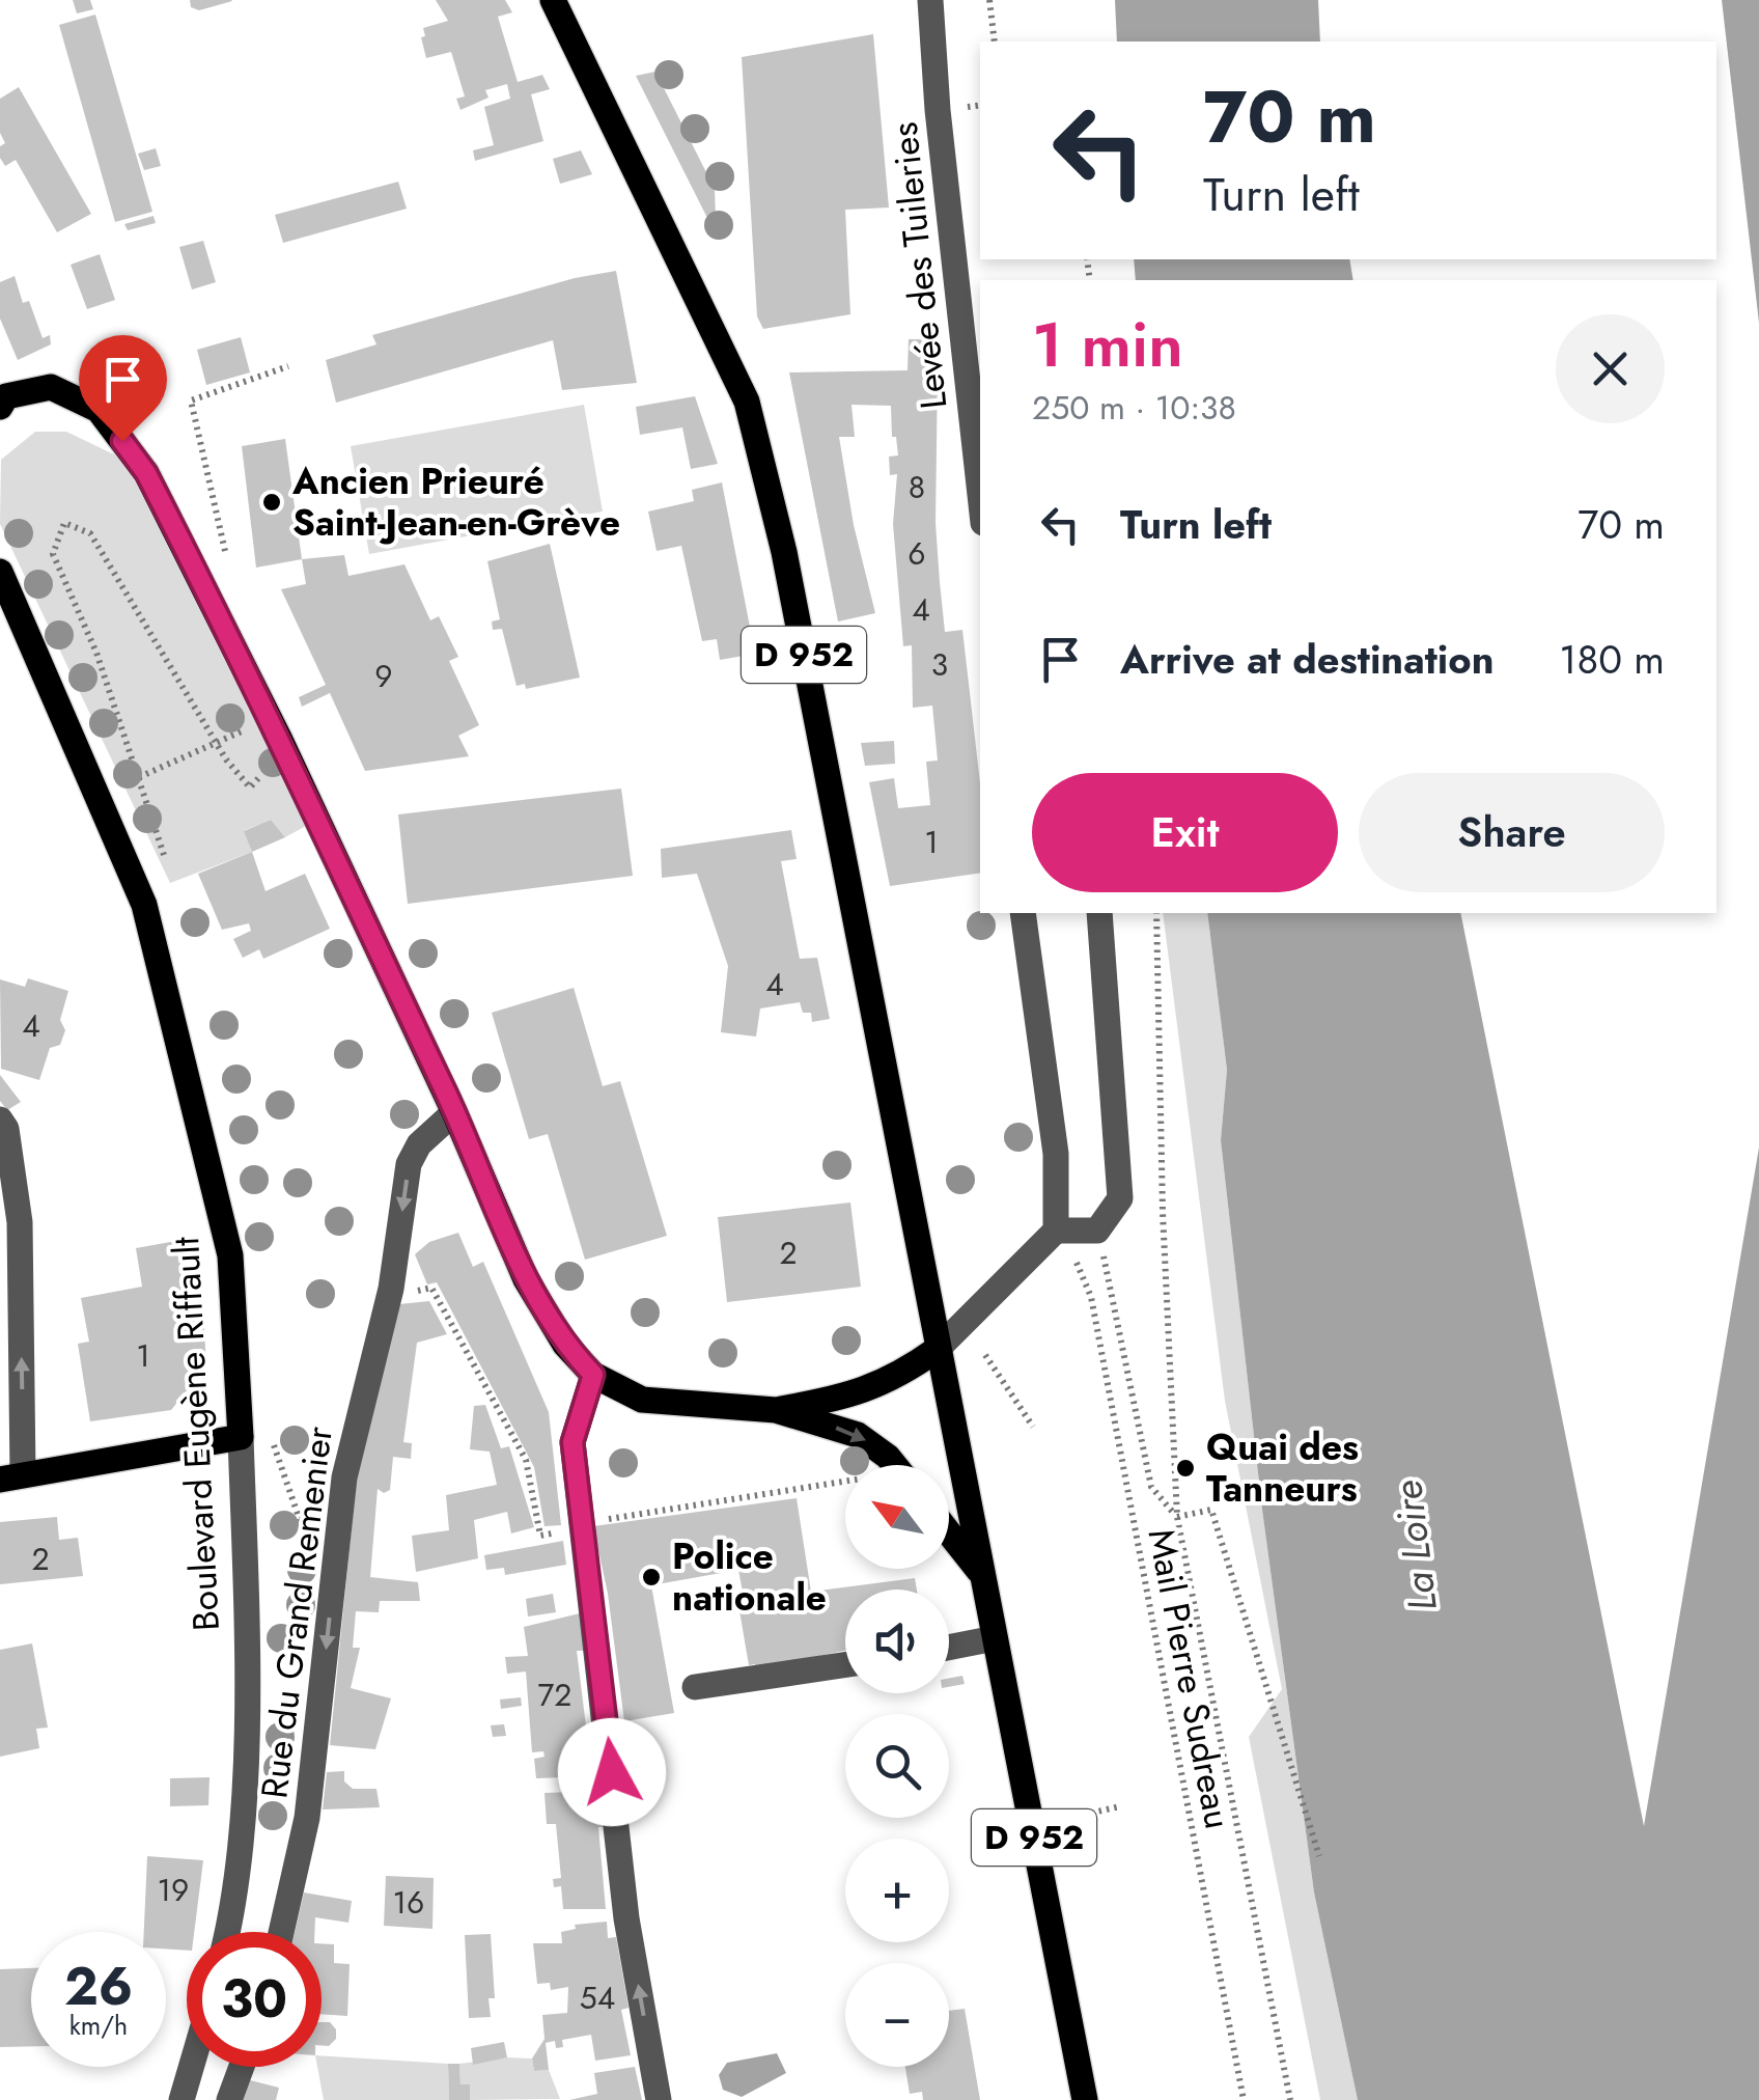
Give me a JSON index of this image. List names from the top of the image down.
{
  "streets": {
    "main road": ["D 952", "Boulevard Eugène Riffault"],
    "street": ["Levée des Tuileries", "Rue du Grand Remenier"],
    "path": ["Mail Pierre Sudreau"]
  },
  "one_way": ["Rue du Grand Remenier"],
  "water": ["La Loire"],
  "places": ["Ancien Prieuré Saint-Jean-en-Grève", "Quai des Tanneurs", "Police nationale"],
  "house_numbers": [
    "8",
    "6",
    "4",
    "3",
    "9",
    "1",
    "4",
    "4",
    "2",
    "1",
    "2",
    "72",
    "19",
    "16",
    "54"
  ],
  "north": "top left",
  "page": {
    "turn": ["70 m", "Turn left"],
    "heading": ["1 min", "250 m · 10:38"],
    "list": [
      {
        "name": "Turn left",
        "value": "70 m"
      },
      {
        "name": "Arrive at destination",
        "value": "180 m"
      }
    ],
    "buttons": ["Exit", "Share"],
    "map_buttons": ["+", "−"],
    "speed": "26 km/h",
    "limit": "30"
  }
}
